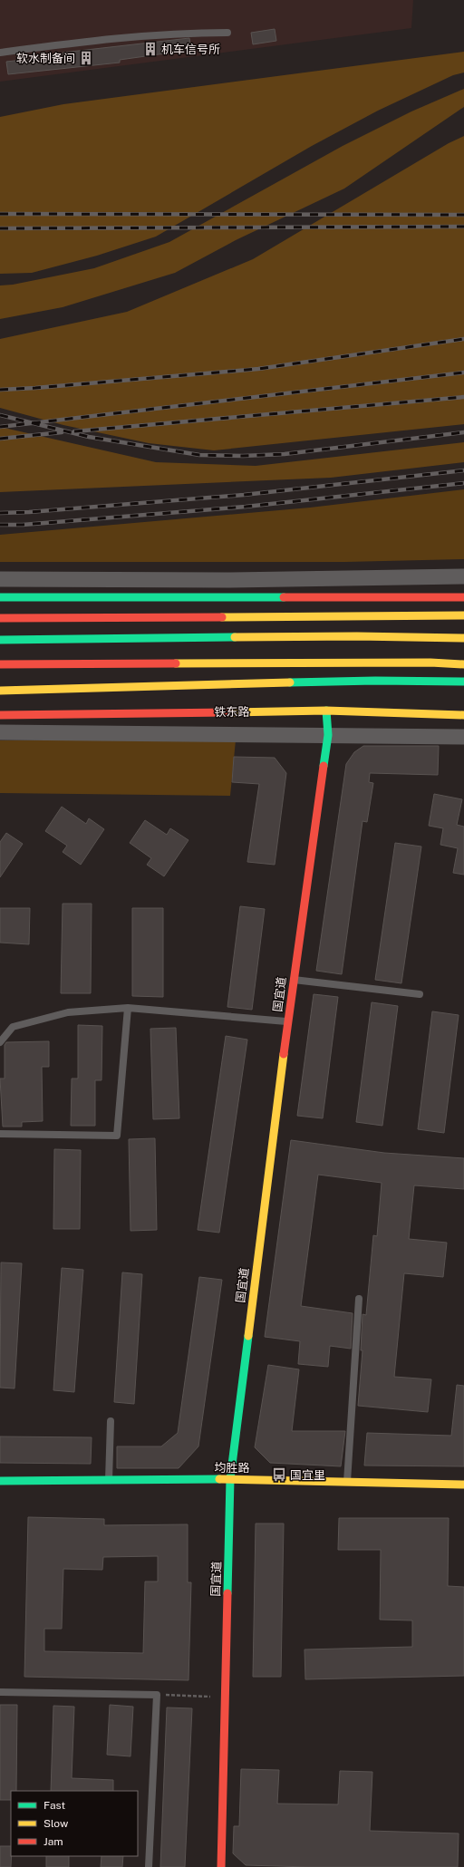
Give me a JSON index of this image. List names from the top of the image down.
{
  "streets": {
    "main road": ["铁东路", "国宜道", "均胜路"]
  },
  "crossings": [
    ["铁东路", "国宜道"],
    ["国宜道", "均胜路"]
  ],
  "places": {
    "building": ["机车信号所", "软水制备间"],
    "bus stop": ["国宜里"]
  },
  "legend": ["Fast", "Slow", "Jam"]
}
